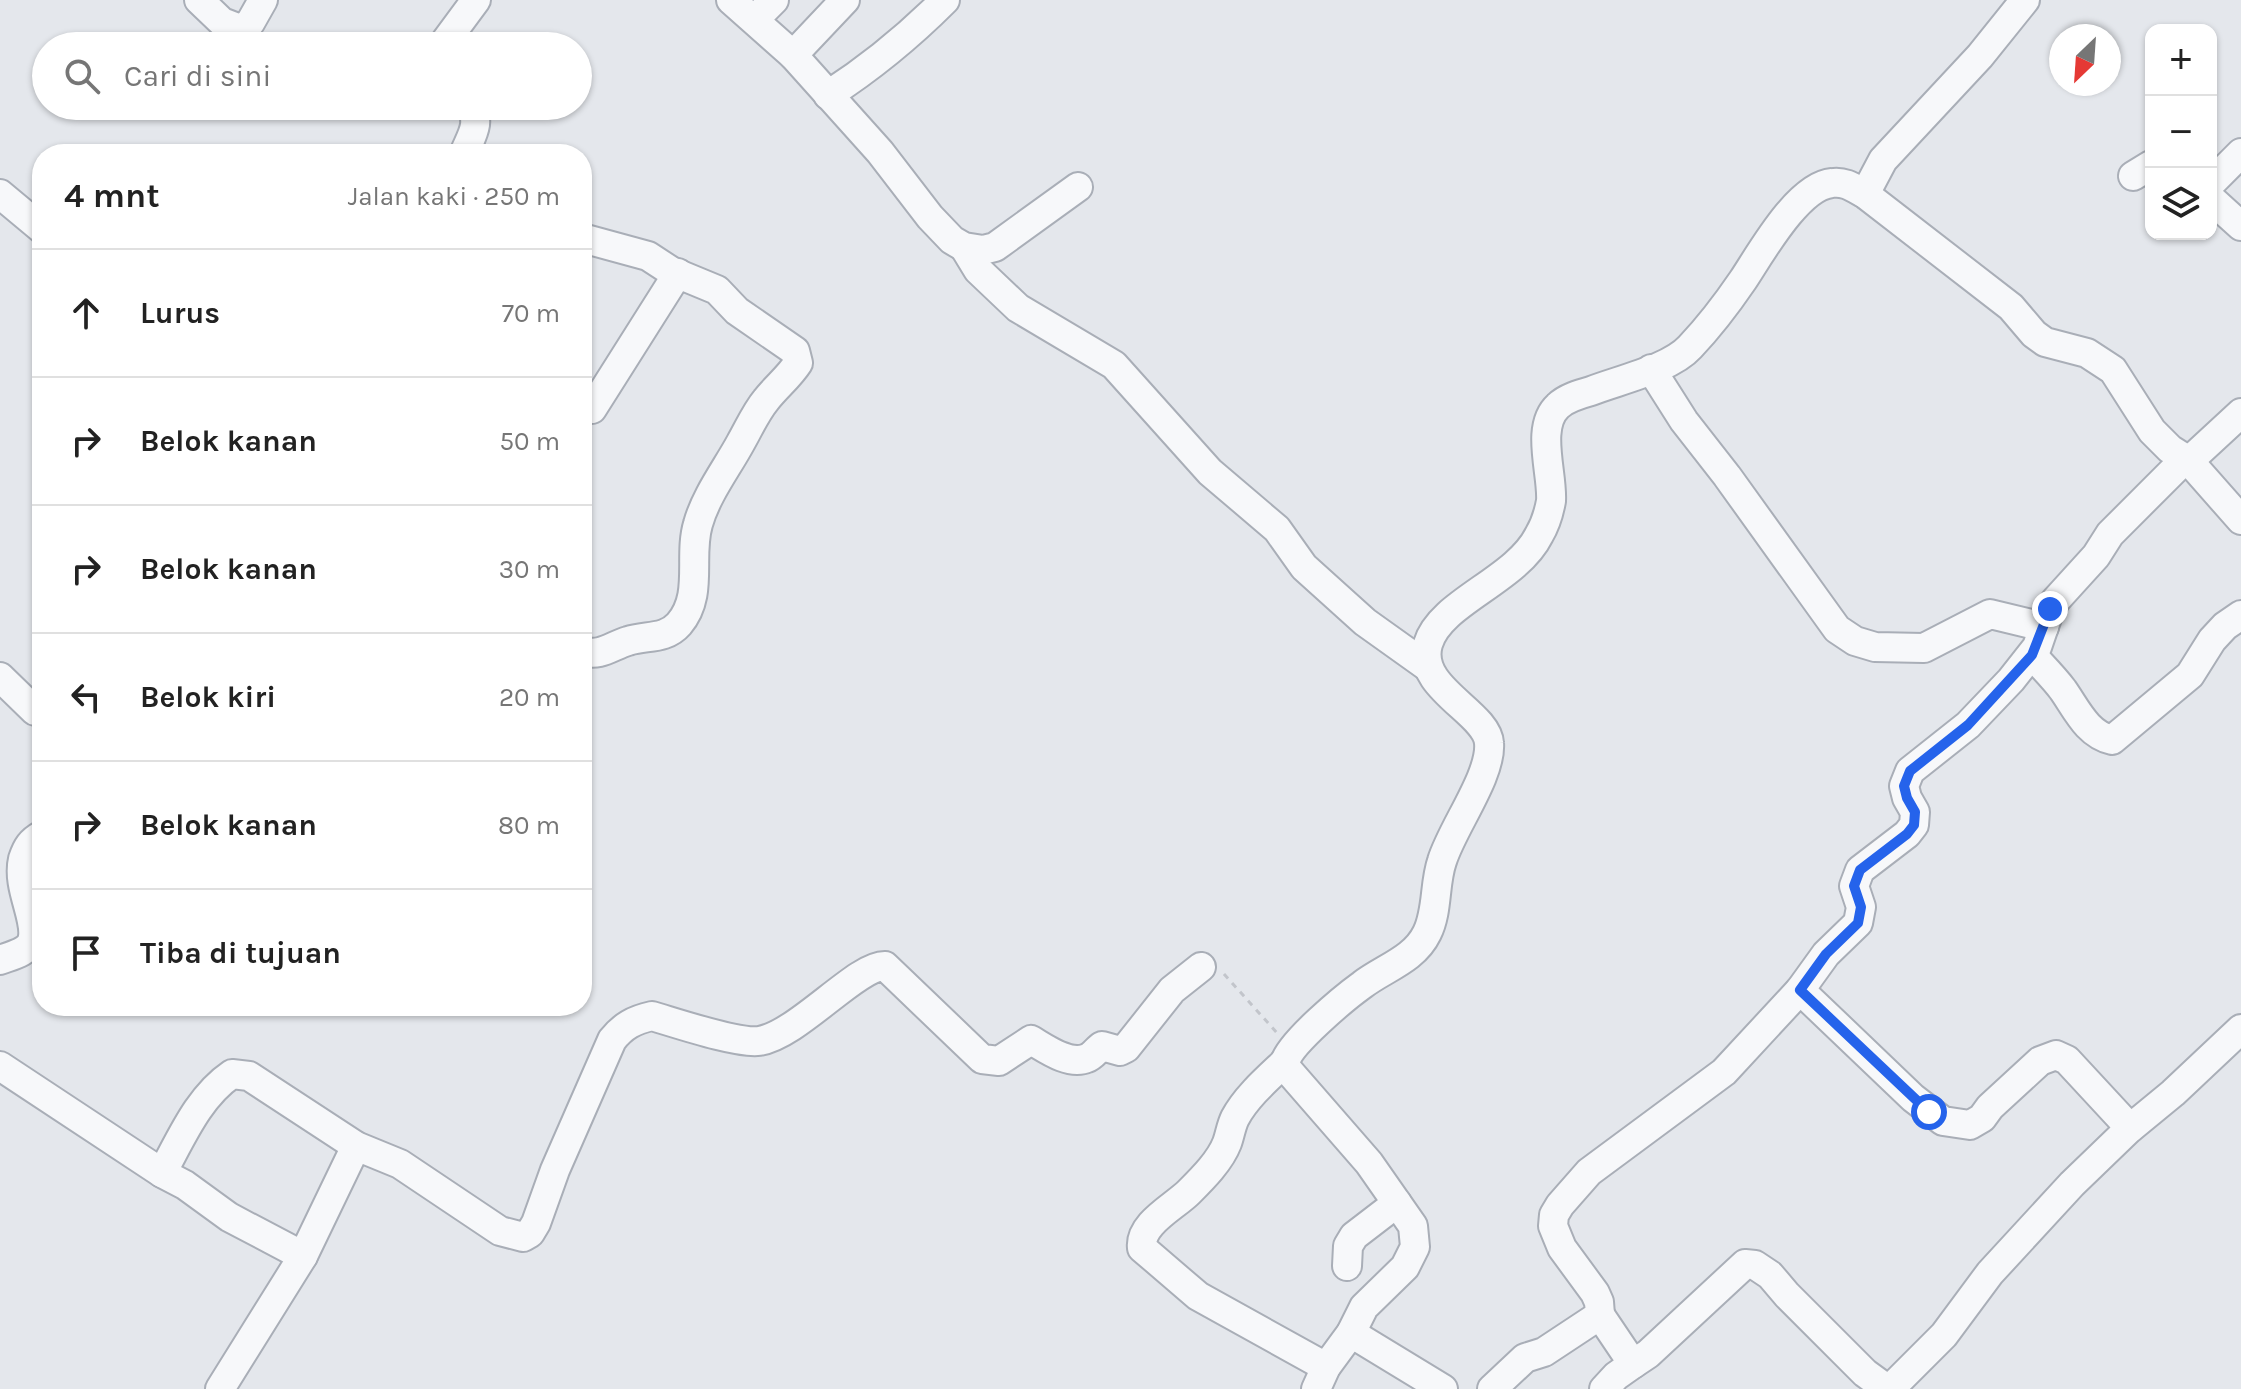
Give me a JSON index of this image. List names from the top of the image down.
{
  "north": "bottom left",
  "page": {
    "map_buttons": ["+", "−"],
    "search": "Cari di sini",
    "heading": ["4 mnt", "Jalan kaki · 250 m"],
    "list": [
      ["Lurus", "70 m"],
      ["Belok kanan", "50 m"],
      ["Belok kanan", "30 m"],
      ["Belok kiri", "20 m"],
      ["Belok kanan", "80 m"],
      "Tiba di tujuan"
    ]
  }
}
